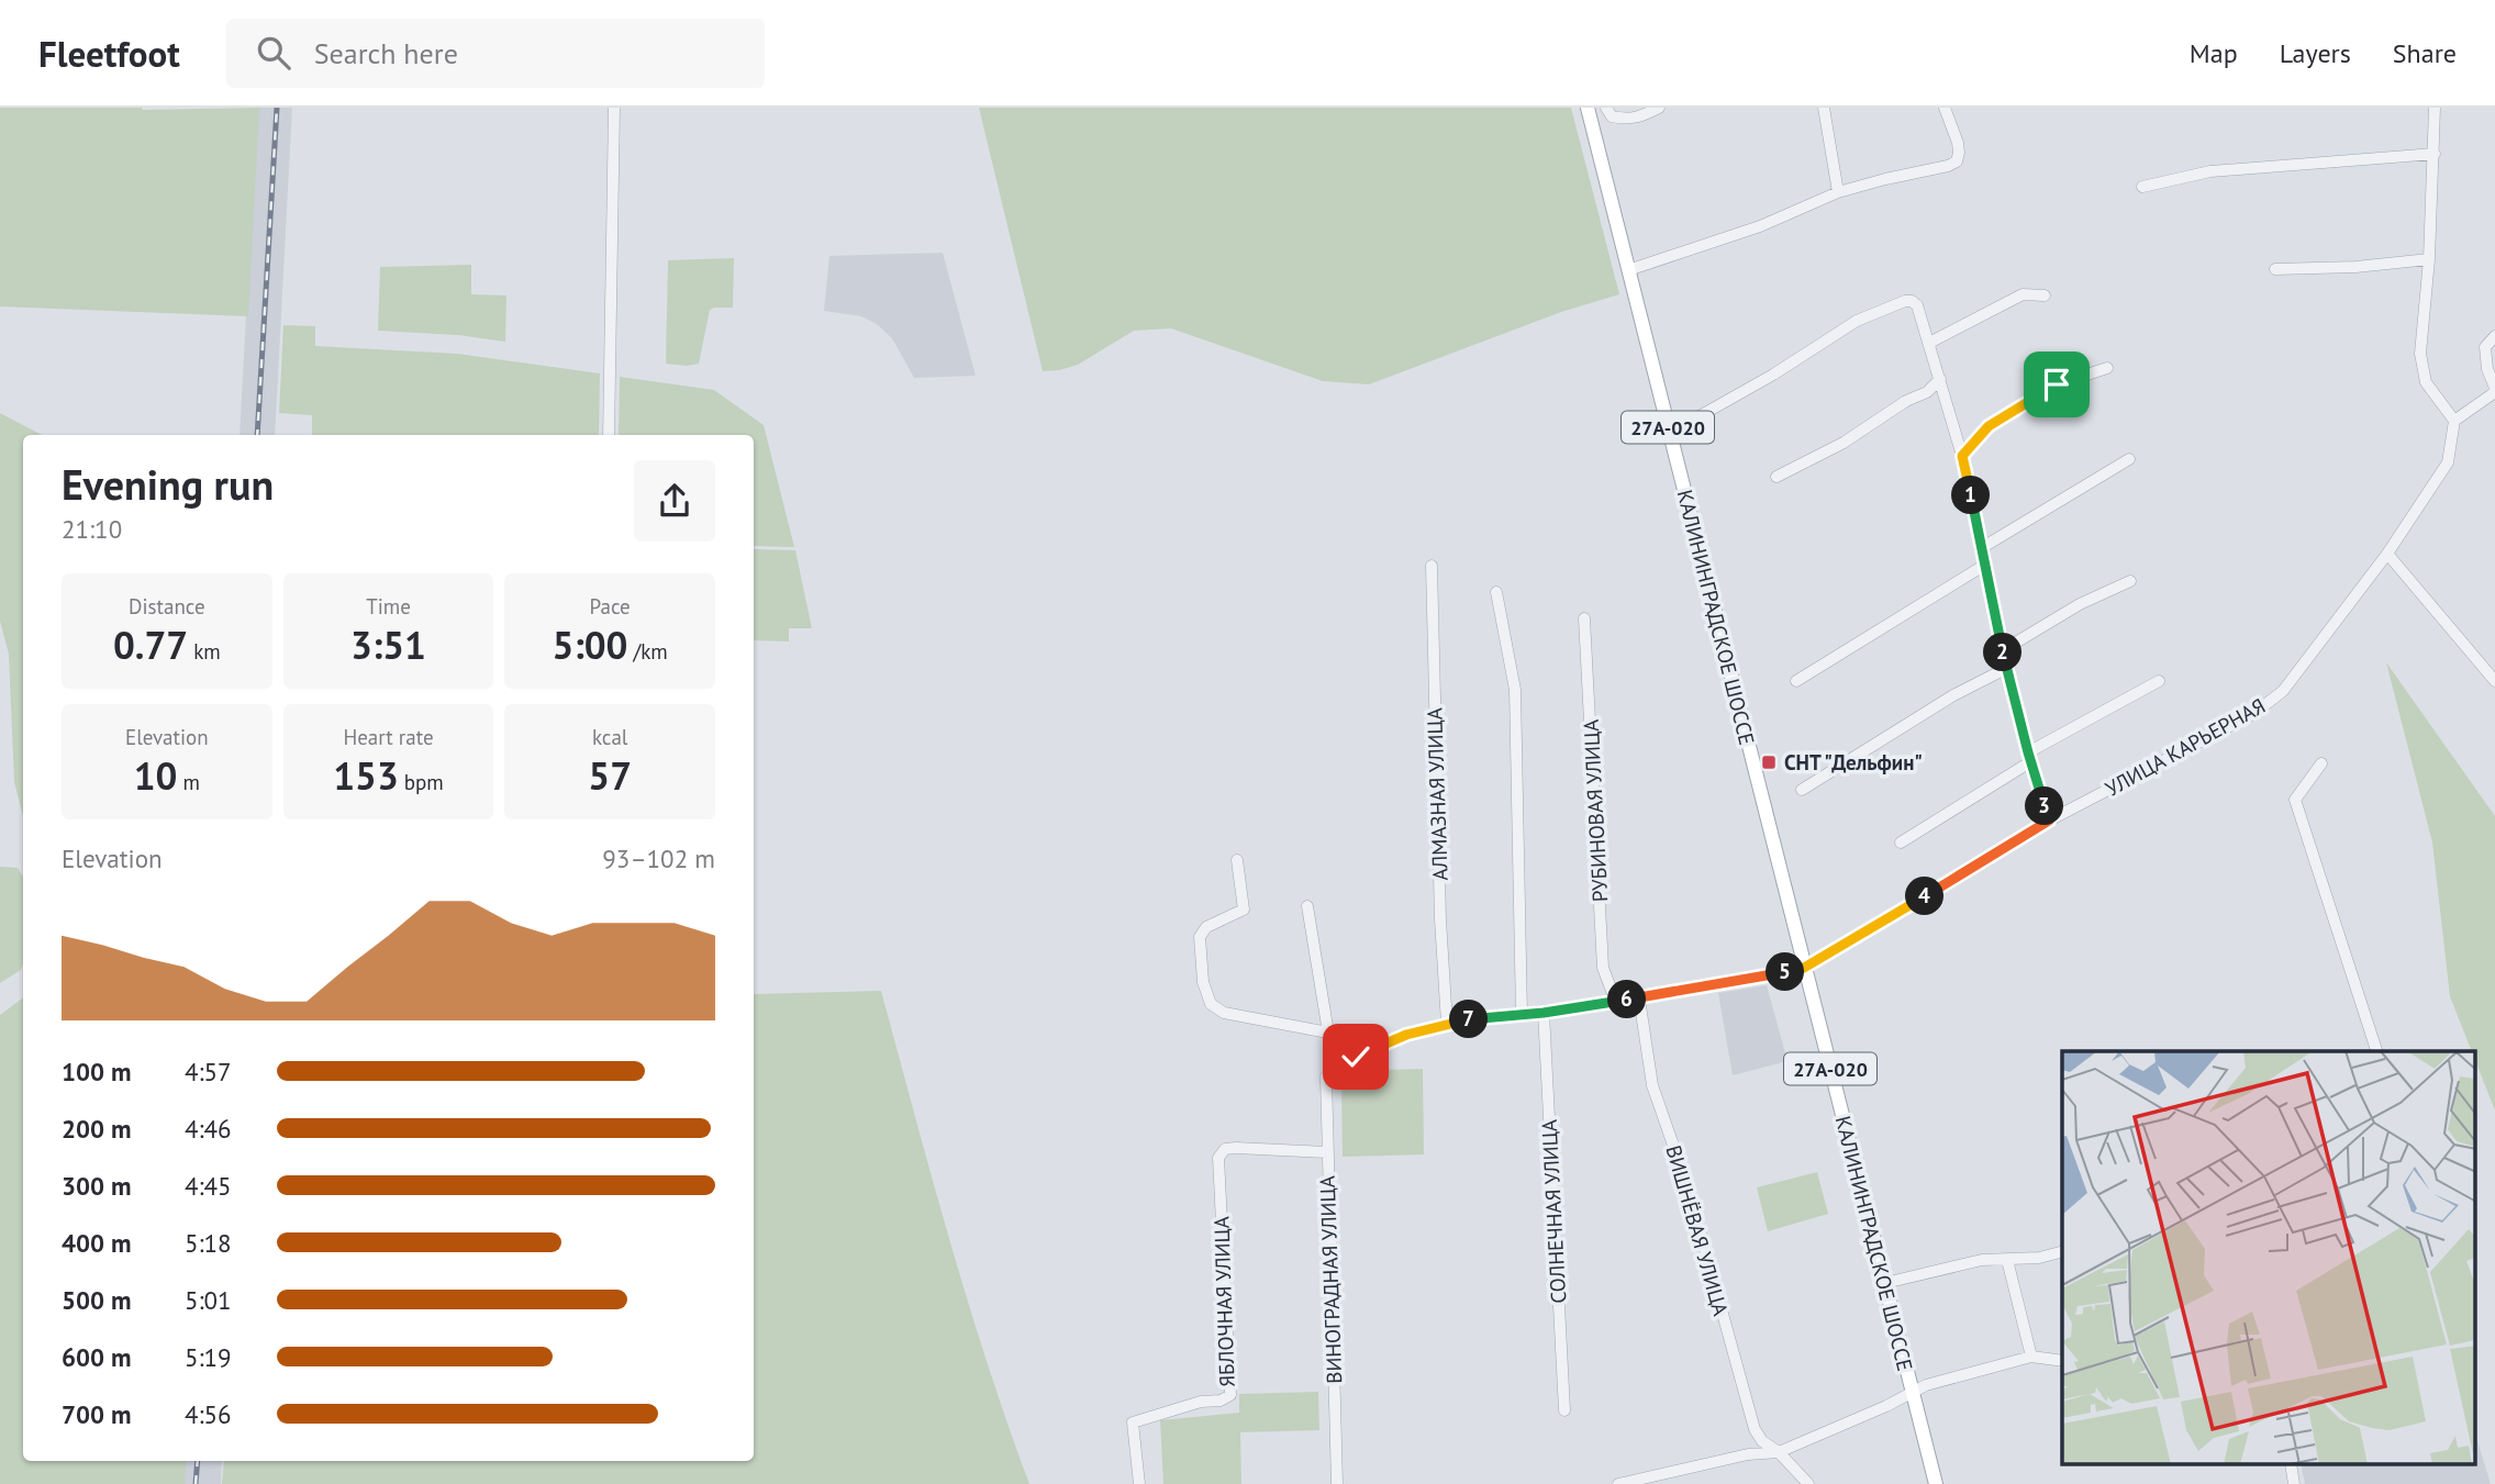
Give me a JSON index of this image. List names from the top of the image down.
{
  "streets": {
    "main road": ["27А-020", "КАЛИНИНГРАДСКОЕ ШОССЕ"],
    "street": [
      "УЛИЦА КАРЬЕРНАЯ",
      "АЛМАЗНАЯ УЛИЦА",
      "РУБИНОВАЯ УЛИЦА",
      "СОЛНЕЧНАЯ УЛИЦА",
      "ВИШНЁВАЯ УЛИЦА",
      "ВИНОГРАДНАЯ УЛИЦА",
      "ЯБЛОЧНАЯ УЛИЦА"
    ]
  },
  "crossings": [
    ["КАЛИНИНГРАДСКОЕ ШОССЕ", "УЛИЦА КАРЬЕРНАЯ"],
    ["УЛИЦА КАРЬЕРНАЯ", "АЛМАЗНАЯ УЛИЦА"],
    ["УЛИЦА КАРЬЕРНАЯ", "РУБИНОВАЯ УЛИЦА"],
    ["УЛИЦА КАРЬЕРНАЯ", "СОЛНЕЧНАЯ УЛИЦА"],
    ["УЛИЦА КАРЬЕРНАЯ", "ВИШНЁВАЯ УЛИЦА"],
    ["УЛИЦА КАРЬЕРНАЯ", "ВИНОГРАДНАЯ УЛИЦА"],
    ["ВИНОГРАДНАЯ УЛИЦА", "ЯБЛОЧНАЯ УЛИЦА"]
  ],
  "places": {
    "transit": ["СНТ \"Дельфин\""]
  },
  "page": {
    "header": "Fleetfoot",
    "search": "Search here",
    "nav": ["Map", "Layers", "Share"],
    "heading": ["Evening run", "21:10"],
    "pins": [
      "1",
      "2",
      "3",
      "4",
      "5",
      "6",
      "7"
    ],
    "stats": [
      ["Distance", "0.77 km"],
      ["Time", "3:51"],
      ["Pace", "5:00 /km"],
      ["Elevation", "10 m"],
      ["Heart rate", "153 bpm"],
      ["kcal", "57"]
    ],
    "chart": ["Elevation", "93–102 m"],
    "list": [
      {
        "name": "100 m",
        "note": "4:57"
      },
      {
        "name": "200 m",
        "note": "4:46"
      },
      {
        "name": "300 m",
        "note": "4:45"
      },
      {
        "name": "400 m",
        "note": "5:18"
      },
      {
        "name": "500 m",
        "note": "5:01"
      },
      {
        "name": "600 m",
        "note": "5:19"
      },
      {
        "name": "700 m",
        "note": "4:56"
      }
    ]
  }
}
